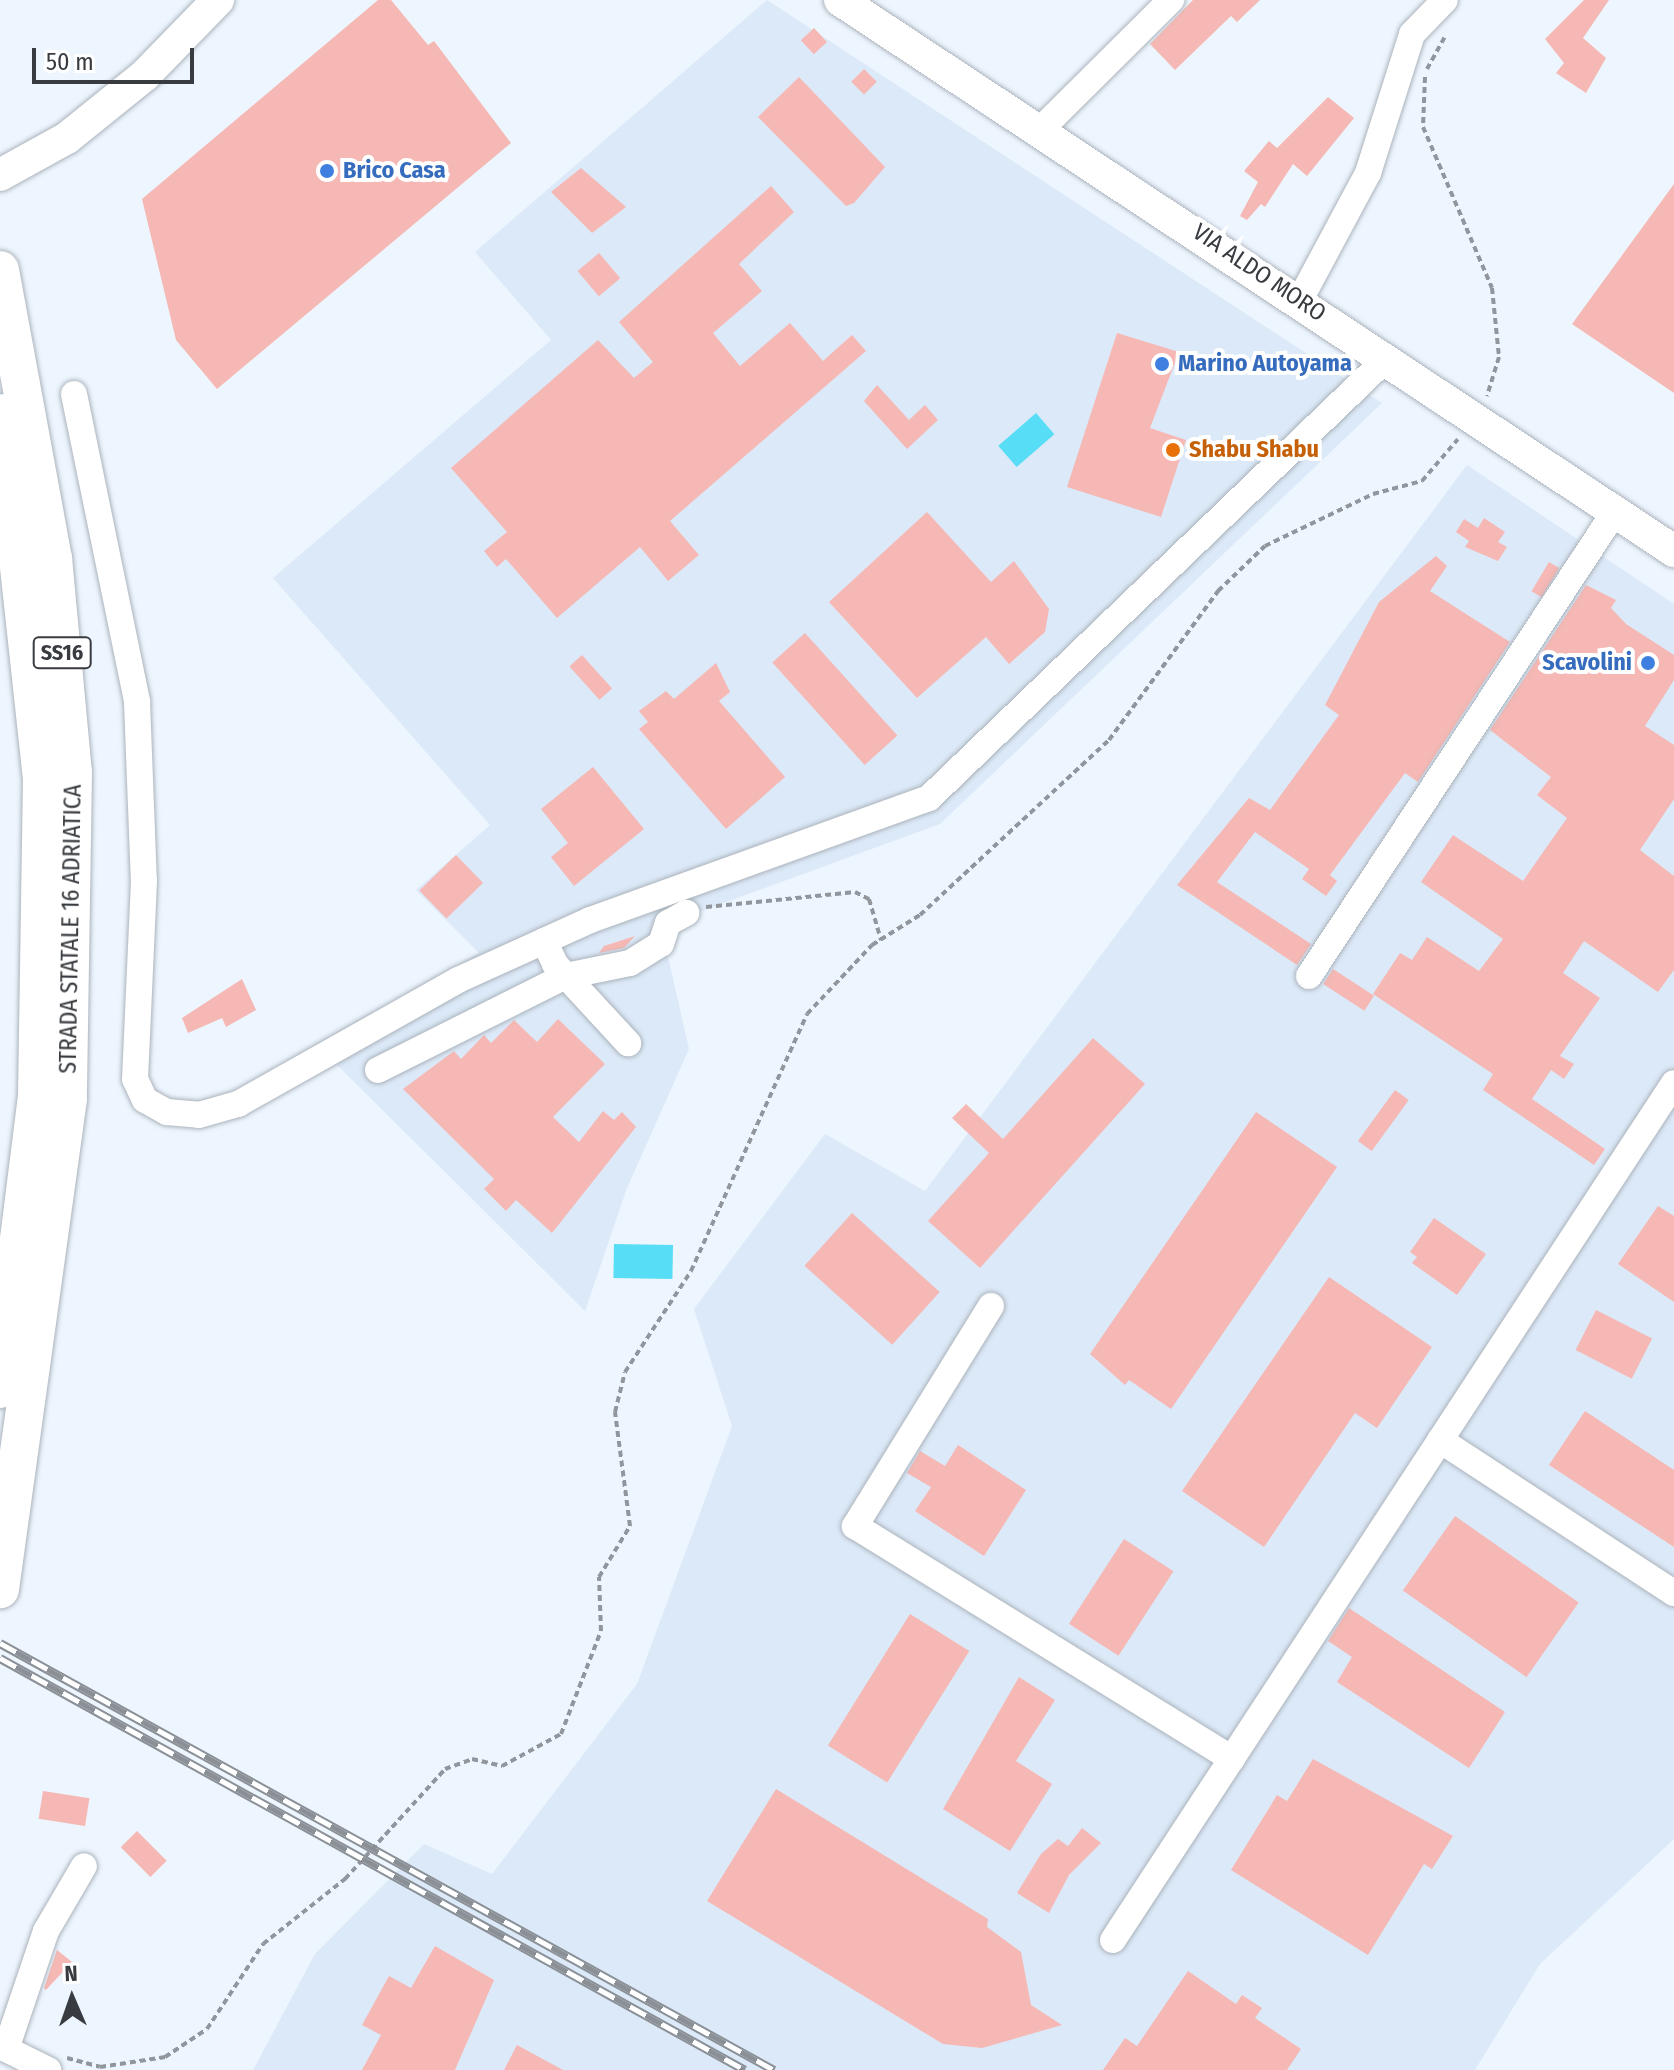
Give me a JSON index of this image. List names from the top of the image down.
{
  "streets": {
    "highway": ["SS16", "STRADA STATALE 16 ADRIATICA"],
    "main road": ["VIA ALDO MORO"]
  },
  "places": [
    "Brico Casa",
    "Marino Autoyama",
    "Shabu Shabu",
    "Scavolini"
  ],
  "scale_bar": "50 m",
  "north": "top"
}
